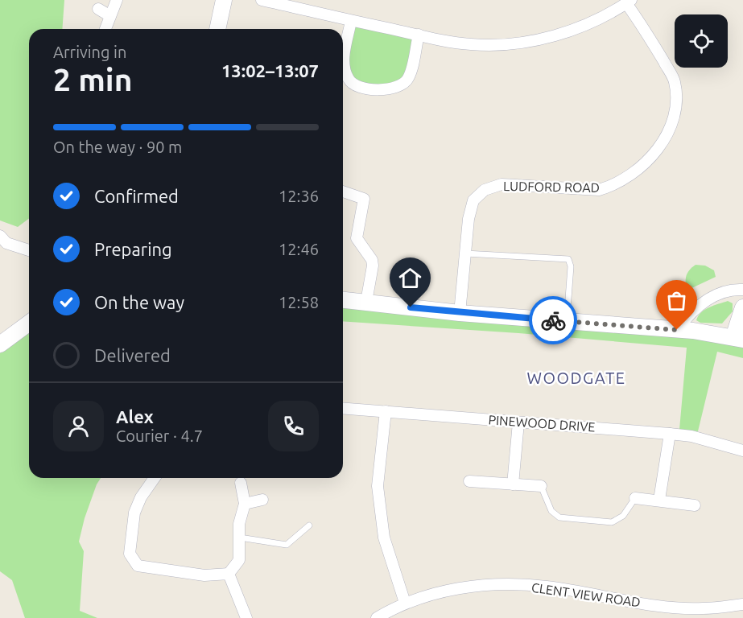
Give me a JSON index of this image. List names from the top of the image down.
{
  "streets": {
    "street": ["LUDFORD ROAD", "PINEWOOD DRIVE", "CLENT VIEW ROAD"]
  },
  "districts": ["WOODGATE"],
  "page": {
    "heading": ["2 min", "Arriving in", "13:02–13:07"],
    "panel": ["Alex", "Courier · 4.7"],
    "bar": "On the way · 90 m",
    "list": [
      ["Confirmed", "12:36"],
      ["Preparing", "12:46"],
      ["On the way", "12:58"],
      "Delivered"
    ]
  }
}
